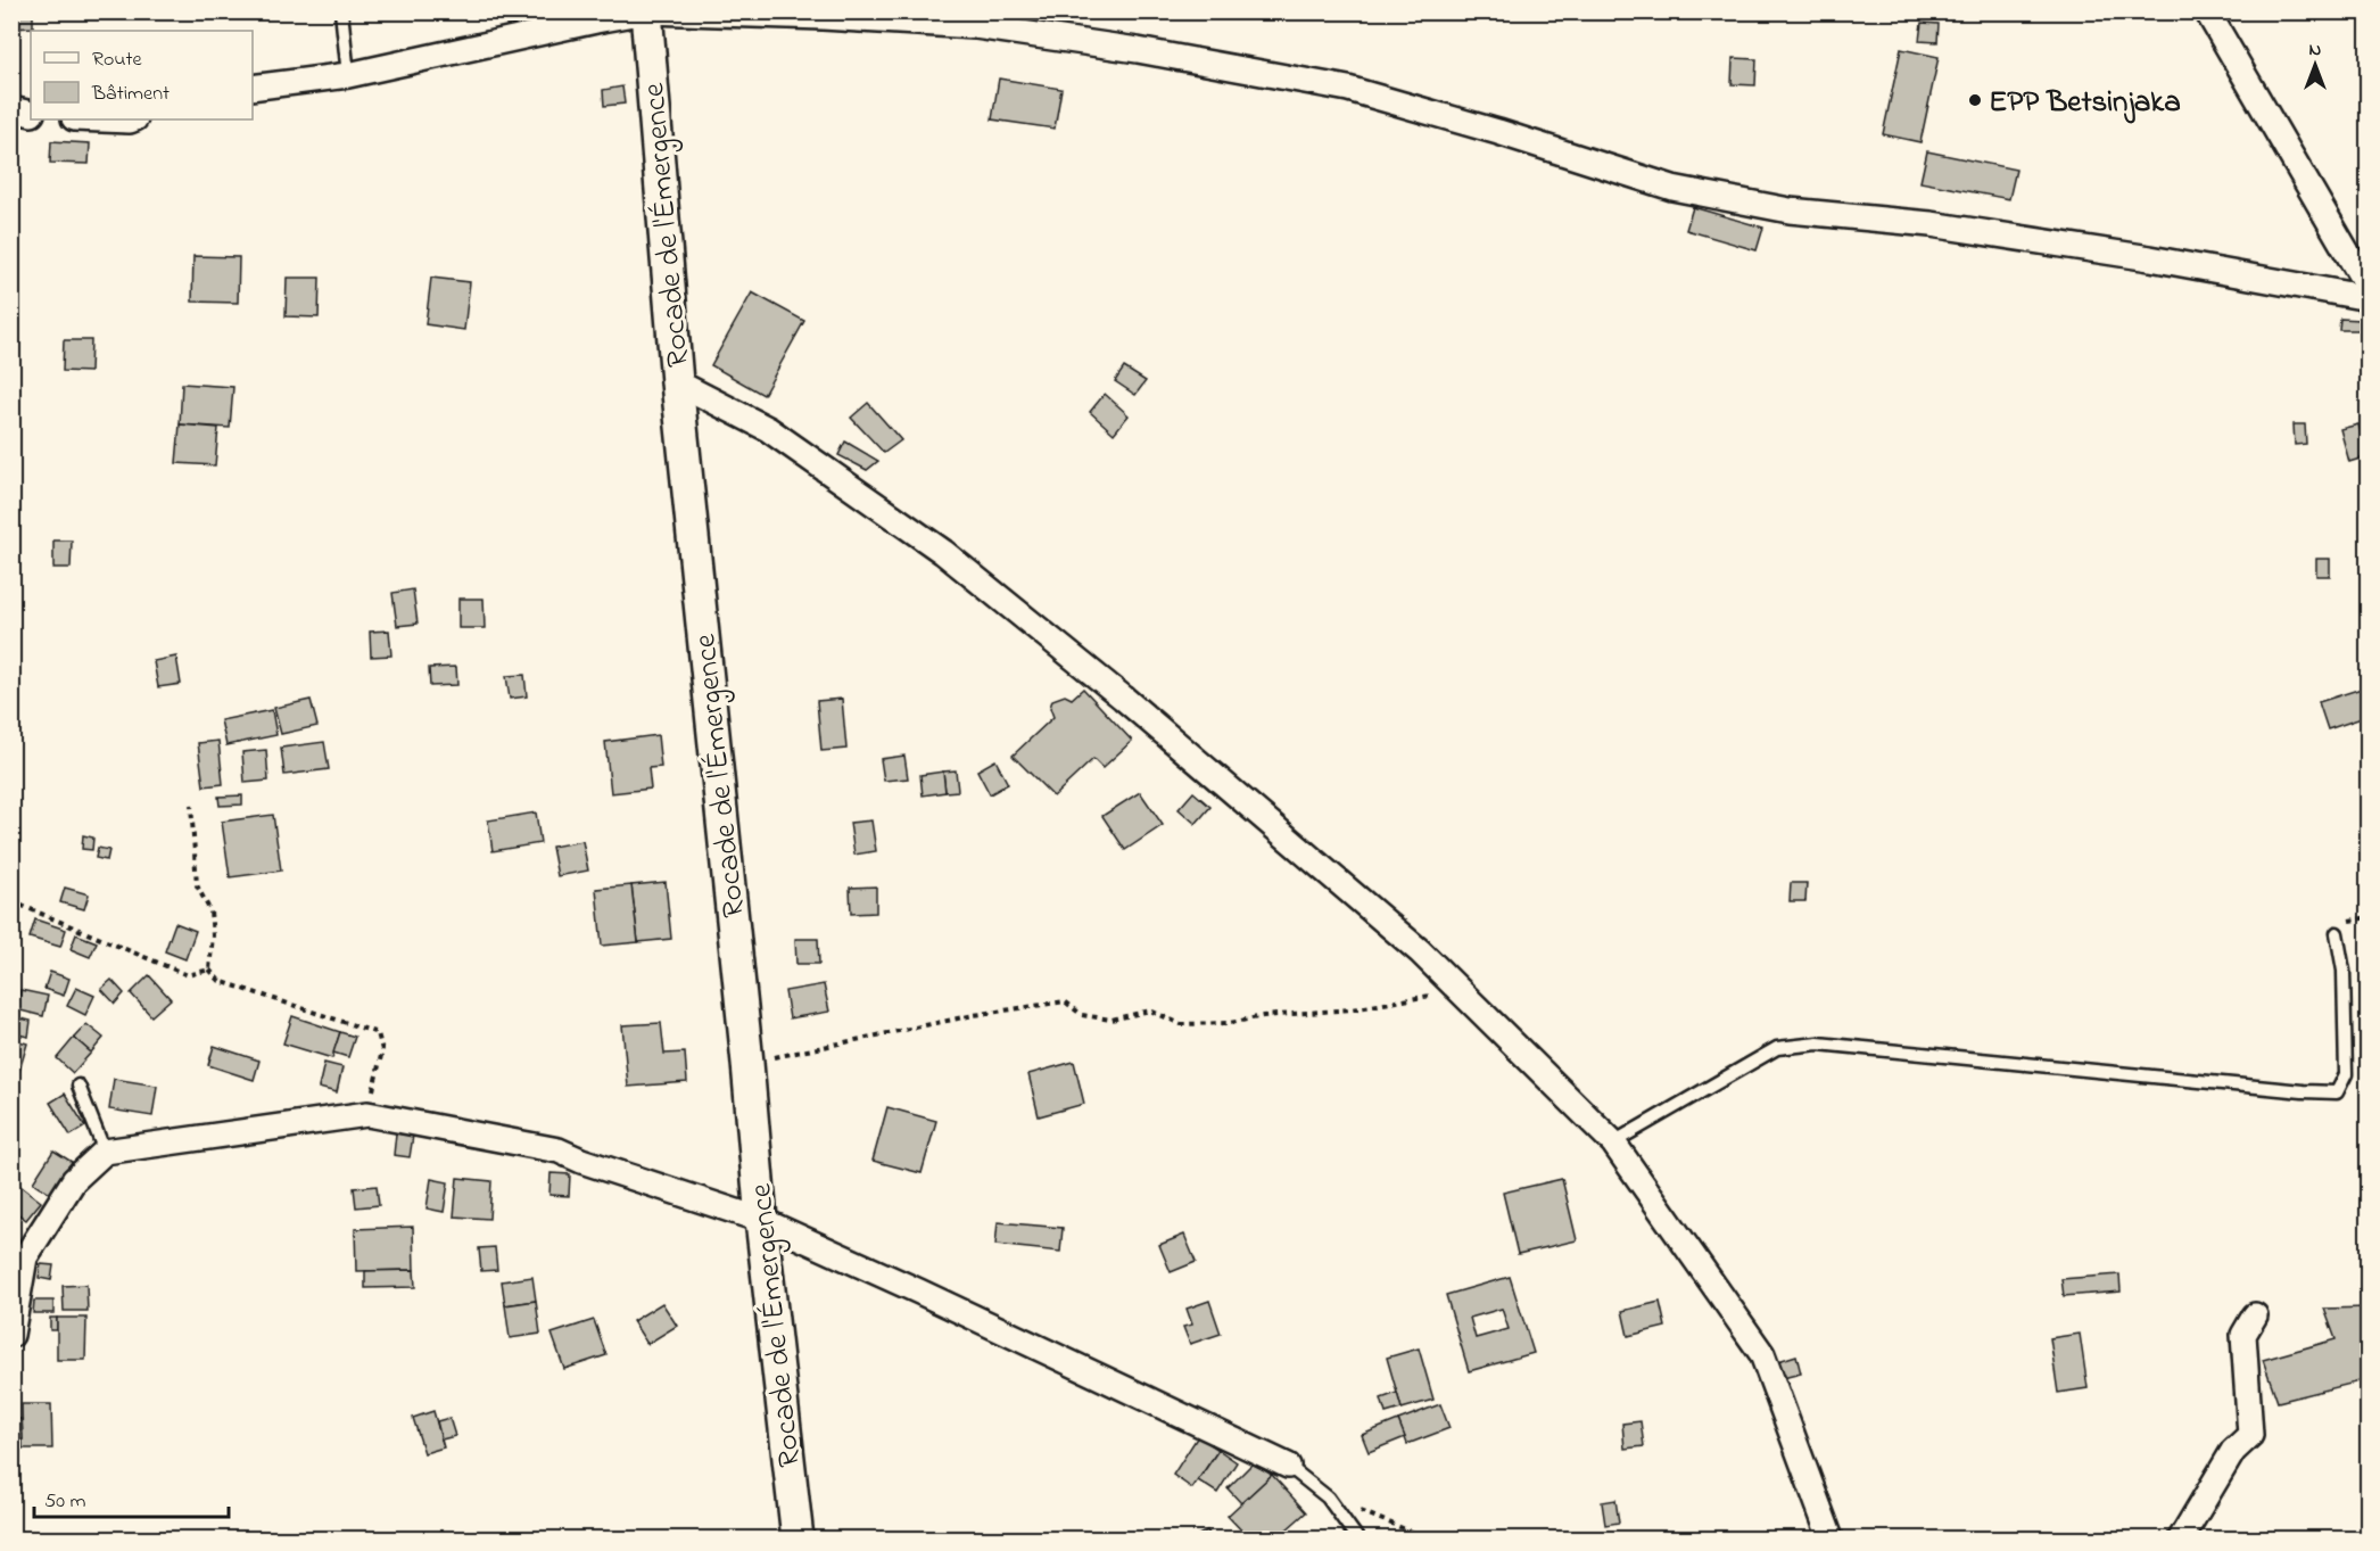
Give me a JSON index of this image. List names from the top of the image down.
{
  "streets": {
    "street": ["Rocade de l'Émergence"]
  },
  "places": ["EPP Betsinjaka"],
  "legend": ["Route", "Bâtiment"],
  "scale_bar": "50 m",
  "north": "top"
}
